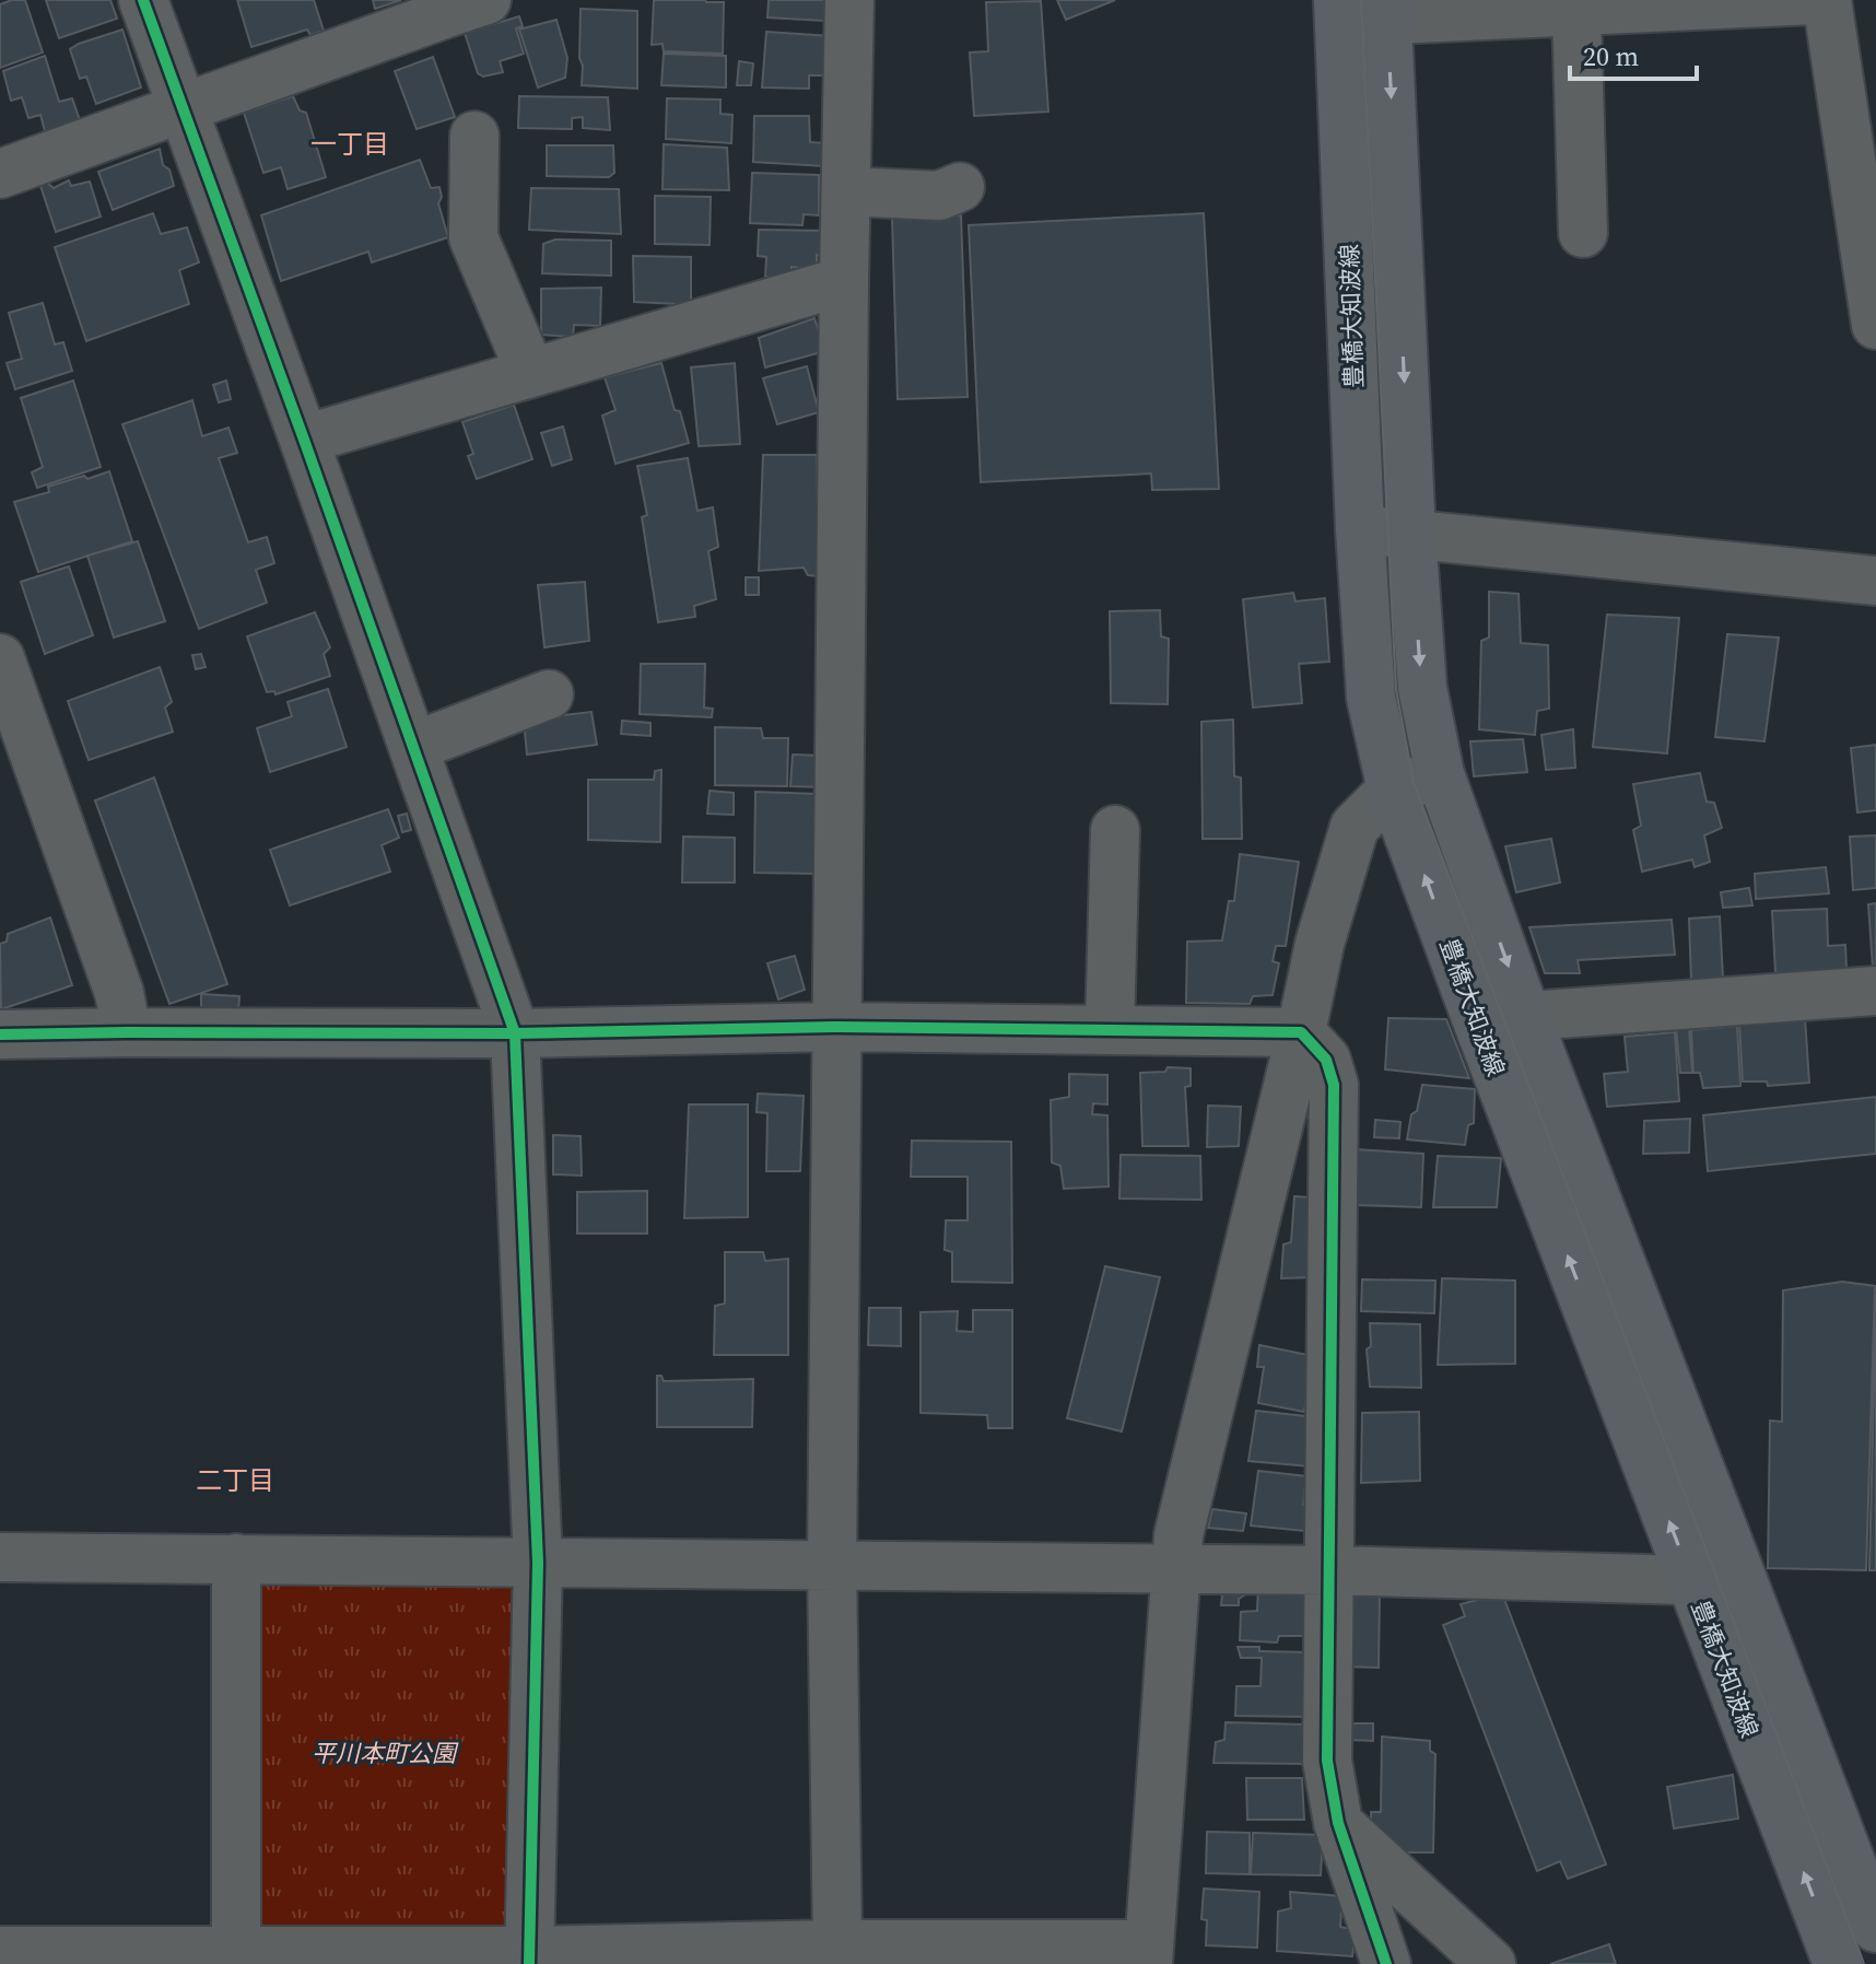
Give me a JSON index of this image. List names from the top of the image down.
{
  "streets": {
    "main road": ["豊橋大知波線"]
  },
  "districts": ["一丁目", "二丁目"],
  "parks": ["平川本町公園"],
  "scale_bar": "20 m"
}
